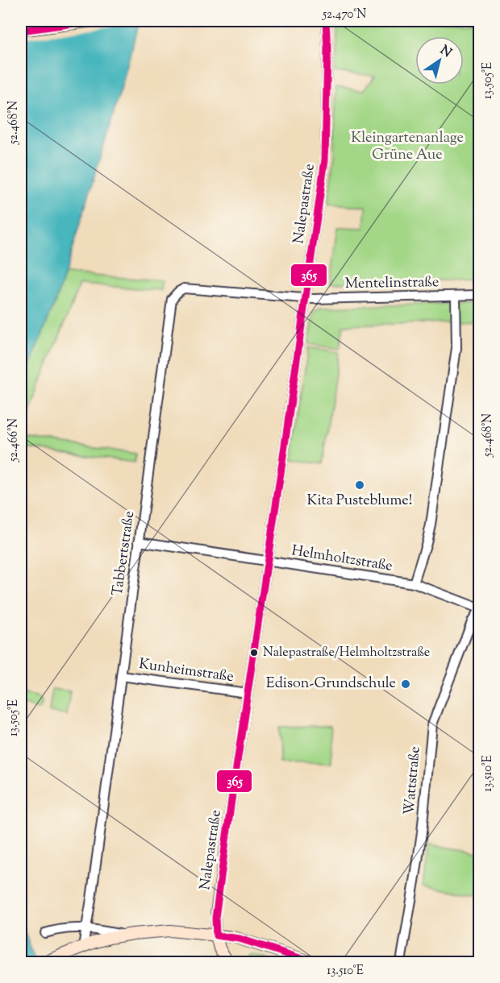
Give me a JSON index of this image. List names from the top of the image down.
{
  "streets": {
    "street": [
      "Nalepastraße",
      "Mentelinstraße",
      "Tabbertstraße",
      "Helmholtzstraße",
      "Kunheimstraße",
      "Wattstraße"
    ]
  },
  "crossings": [
    ["Nalepastraße", "Mentelinstraße"],
    ["Nalepastraße", "Tabbertstraße"],
    ["Nalepastraße", "Helmholtzstraße"],
    ["Nalepastraße", "Kunheimstraße"],
    ["Mentelinstraße", "Tabbertstraße"],
    ["Tabbertstraße", "Helmholtzstraße"],
    ["Tabbertstraße", "Kunheimstraße"],
    ["Helmholtzstraße", "Wattstraße"]
  ],
  "parks": ["Kleingartenanlage Grüne Aue"],
  "places": ["Kita Pusteblume!", "Nalepastraße/Helmholtzstraße", "Edison-Grundschule"],
  "lines": ["transit line 365"],
  "north": "top right",
  "coordinates": [
    "52.470°N",
    "13.505°E",
    "52.468°N",
    "52.466°N",
    "13.510°E"
  ]
}
